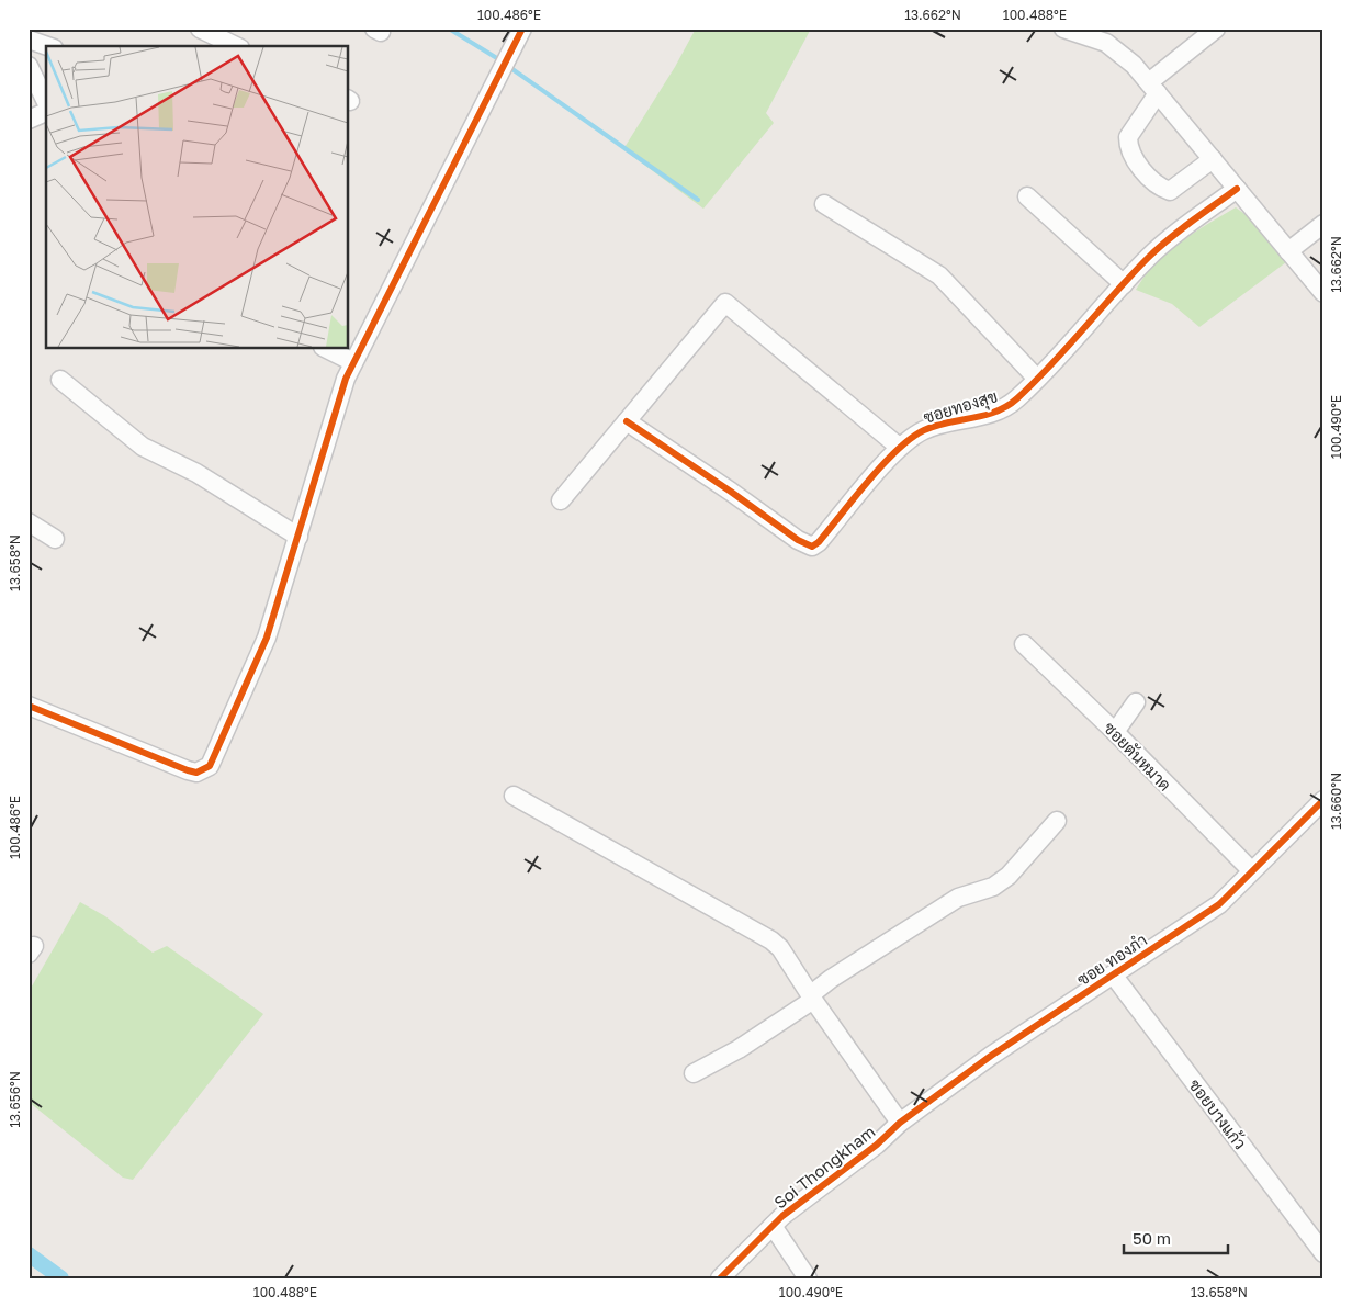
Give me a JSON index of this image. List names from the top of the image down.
{
  "streets": {
    "street": [
      "ซอยทองสุข",
      "ซอยตันหมาด",
      "ซอย ทองภํา",
      "ซอยบางแก้ว",
      "Soi Thongkham"
    ]
  },
  "crossings": [
    ["ซอยตันหมาด", "ซอย ทองภํา"],
    ["ซอย ทองภํา", "ซอยบางแก้ว"],
    ["ซอย ทองภํา", "Soi Thongkham"]
  ],
  "scale_bar": "50 m",
  "coordinates": [
    "100.486°E",
    "13.662°N",
    "100.488°E",
    "100.490°E",
    "13.658°N",
    "13.660°N",
    "13.656°N"
  ]
}
